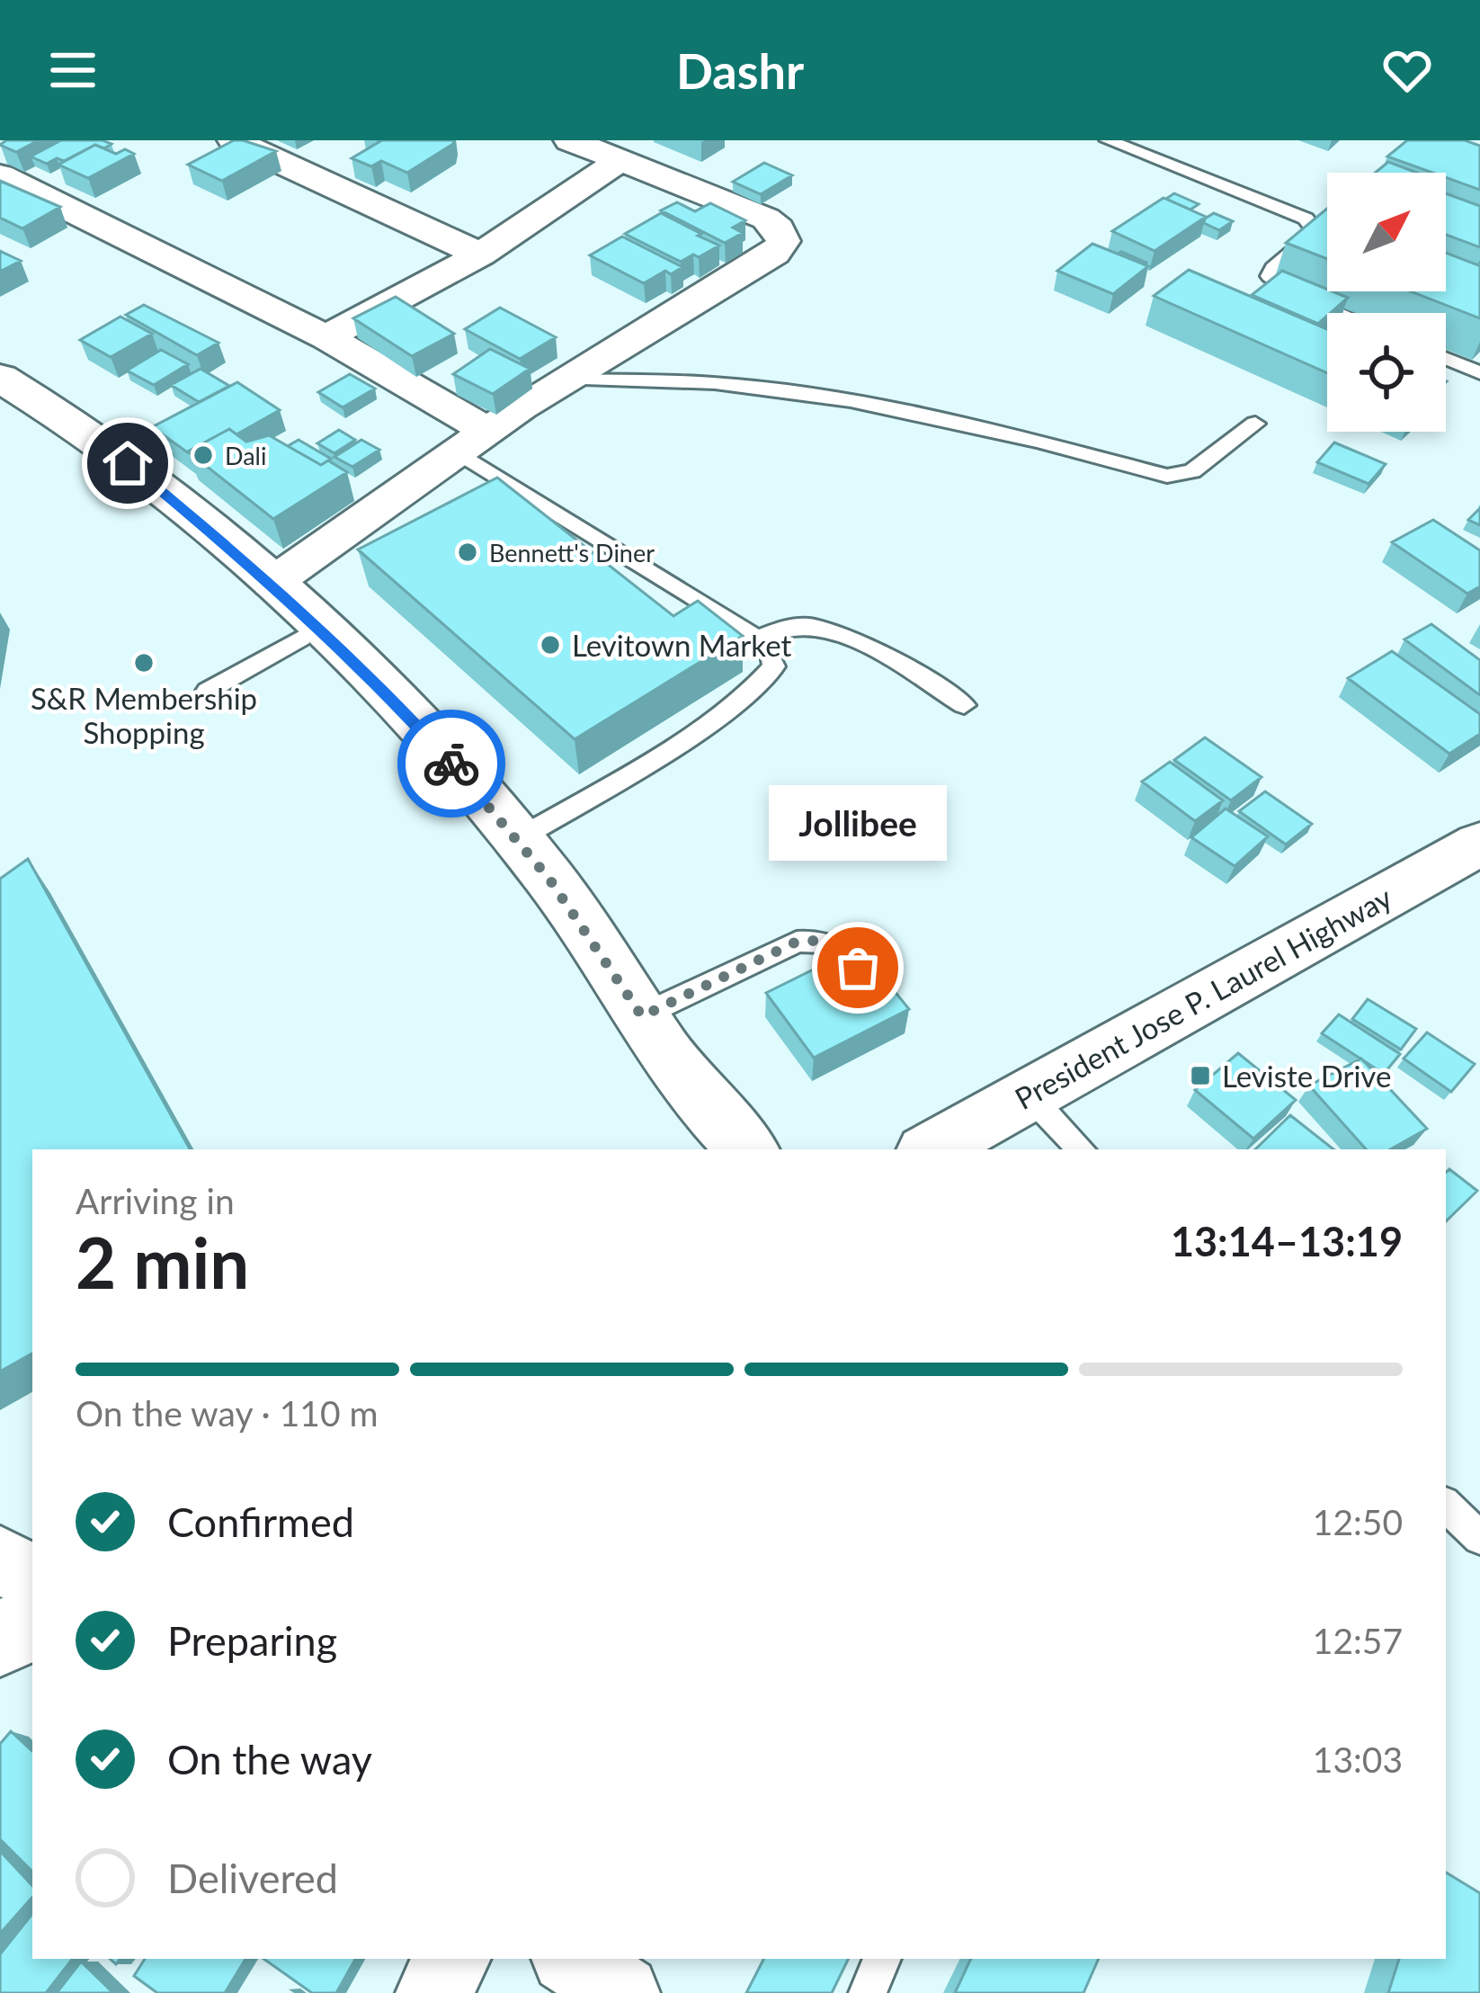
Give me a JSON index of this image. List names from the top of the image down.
{
  "streets": {
    "main road": ["President Jose P. Laurel Highway"]
  },
  "places": {
    "other": [
      "Dali",
      "Bennett's Diner",
      "Levitown Market",
      "S&R Membership Shopping",
      "Jollibee"
    ],
    "transit": ["Leviste Drive"]
  },
  "north": "top right",
  "page": {
    "header": "Dashr",
    "bubble": "Jollibee",
    "heading": ["2 min", "Arriving in", "13:14–13:19"],
    "bar": "On the way · 110 m",
    "list": [
      ["Confirmed", "12:50"],
      ["Preparing", "12:57"],
      ["On the way", "13:03"],
      "Delivered"
    ]
  }
}
